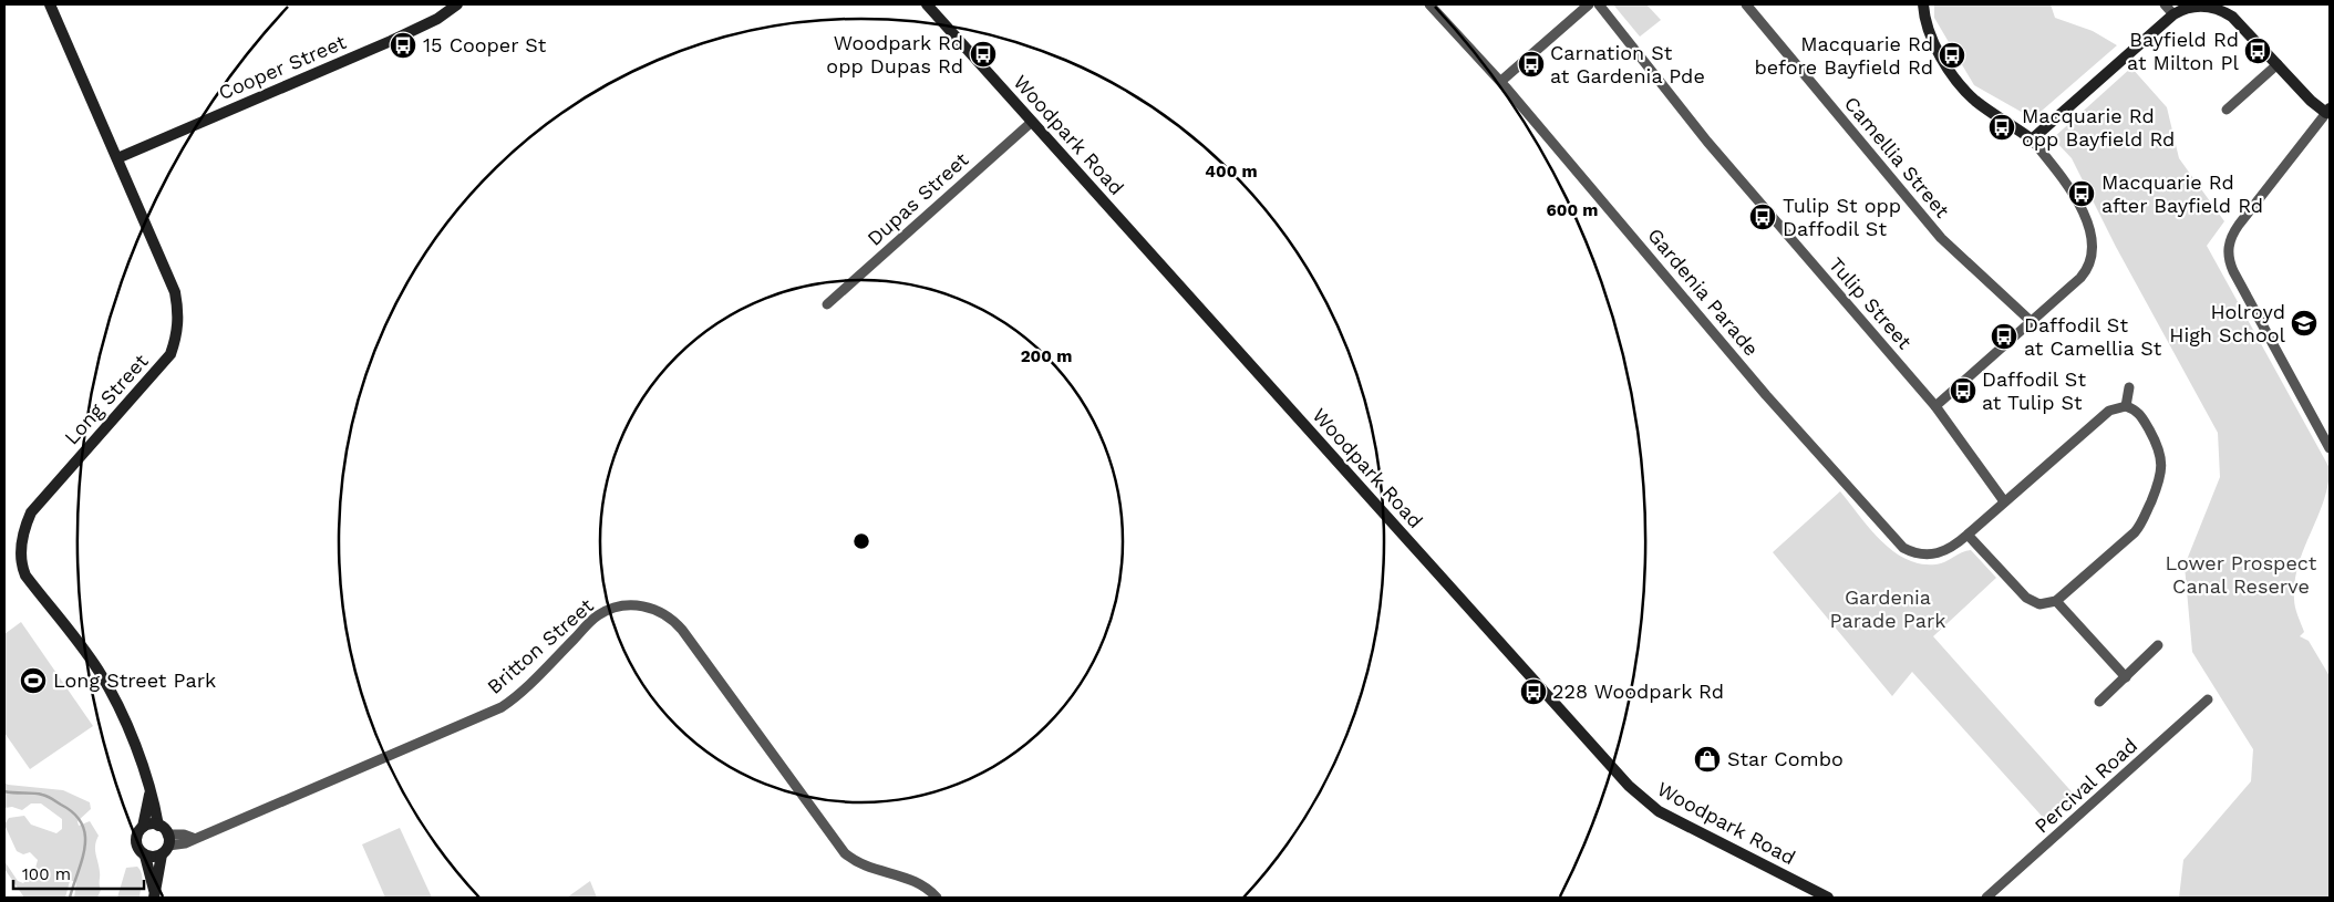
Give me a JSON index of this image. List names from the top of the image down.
{
  "streets": {
    "street": [
      "Cooper Street",
      "Woodpark Road",
      "Camellia Street",
      "Dupas Street",
      "Gardenia Parade",
      "Tulip Street",
      "Long Street",
      "Britton Street",
      "Percival Road"
    ]
  },
  "crossings": [
    ["Cooper Street", "Long Street"],
    ["Woodpark Road", "Dupas Street"],
    ["Gardenia Parade", "Tulip Street"],
    ["Long Street", "Britton Street"]
  ],
  "parks": ["Lower Prospect Canal Reserve", "Gardenia Parade Park"],
  "places": {
    "bus stop": [
      "15 Cooper St",
      "Bayfield Rd at Milton Pl",
      "Woodpark Rd opp Dupas Rd",
      "Macquarie Rd before Bayfield Rd",
      "Carnation St at Gardenia Pde",
      "Macquarie Rd opp Bayfield Rd",
      "Macquarie Rd after Bayfield Rd",
      "Tulip St opp Daffodil St",
      "Daffodil St at Camellia St",
      "Daffodil St at Tulip St",
      "228 Woodpark Rd"
    ],
    "school or university": ["Holroyd High School"],
    "sports": ["Long Street Park"],
    "shop": ["Star Combo"]
  },
  "scale_bar": "100 m",
  "rings": ["400 m", "600 m", "200 m"]
}
